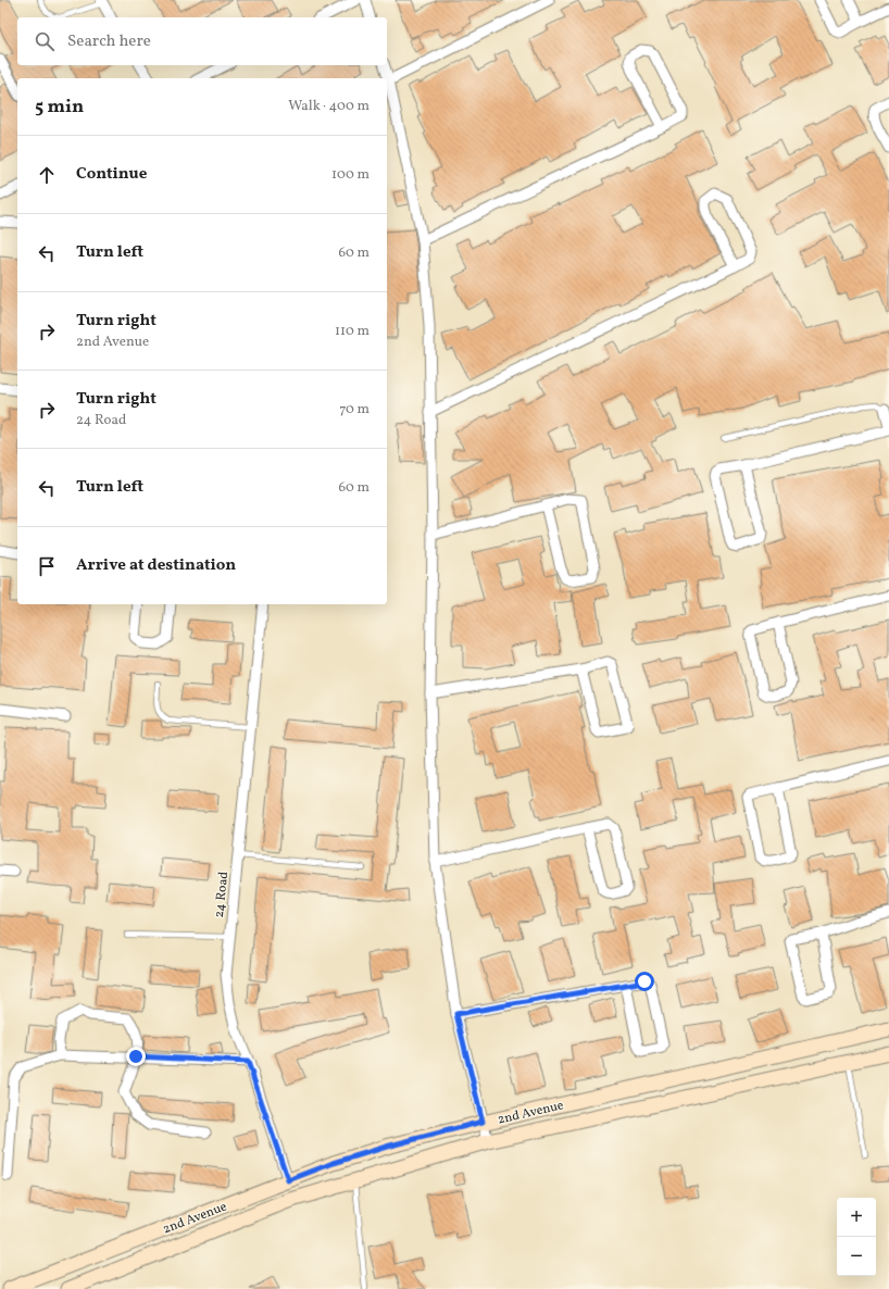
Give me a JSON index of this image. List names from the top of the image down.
{
  "streets": {
    "street": ["24 Road", "2nd Avenue"]
  },
  "crossings": [
    ["24 Road", "2nd Avenue"]
  ],
  "page": {
    "search": "Search here",
    "heading": ["5 min", "Walk · 400 m"],
    "list": [
      ["Continue", "100 m"],
      ["Turn left", "60 m"],
      ["Turn right", "2nd Avenue", "110 m"],
      ["Turn right", "24 Road", "70 m"],
      ["Turn left", "60 m"],
      "Arrive at destination"
    ],
    "map_buttons": ["+", "−"]
  }
}
